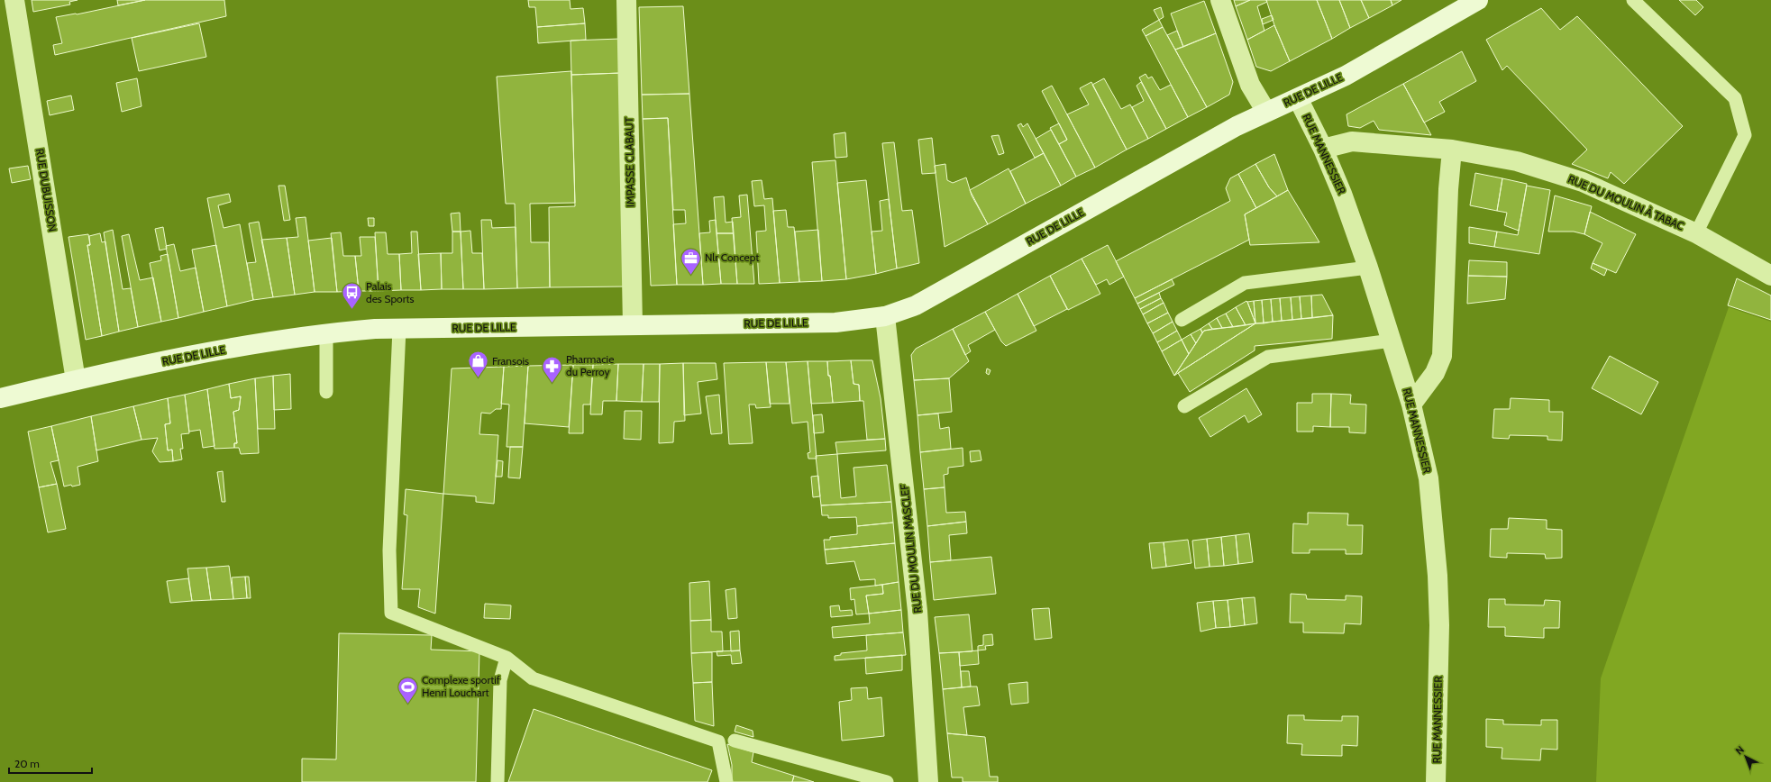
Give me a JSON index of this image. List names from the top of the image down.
{
  "streets": {
    "main road": ["RUE DE LILLE"],
    "street": [
      "RUE MANNESSIER",
      "IMPASSE CLABAUT",
      "RUE DUBUISSON",
      "RUE DU MOULIN À TABAC",
      "RUE DU MOULIN MASCLEF"
    ]
  },
  "crossings": [
    ["RUE DE LILLE", "RUE MANNESSIER"],
    ["RUE DE LILLE", "IMPASSE CLABAUT"],
    ["RUE DE LILLE", "RUE DUBUISSON"],
    ["RUE DE LILLE", "RUE DU MOULIN MASCLEF"],
    ["RUE MANNESSIER", "RUE DU MOULIN À TABAC"]
  ],
  "places": {
    "office": ["Nlr Concept"],
    "bus stop": ["Palais des Sports"],
    "shop": ["Fransois"],
    "pharmacy": ["Pharmacie du Perroy"],
    "sports": ["Complexe sportif Henri Louchart"]
  },
  "scale_bar": "20 m",
  "north": "top left"
}
